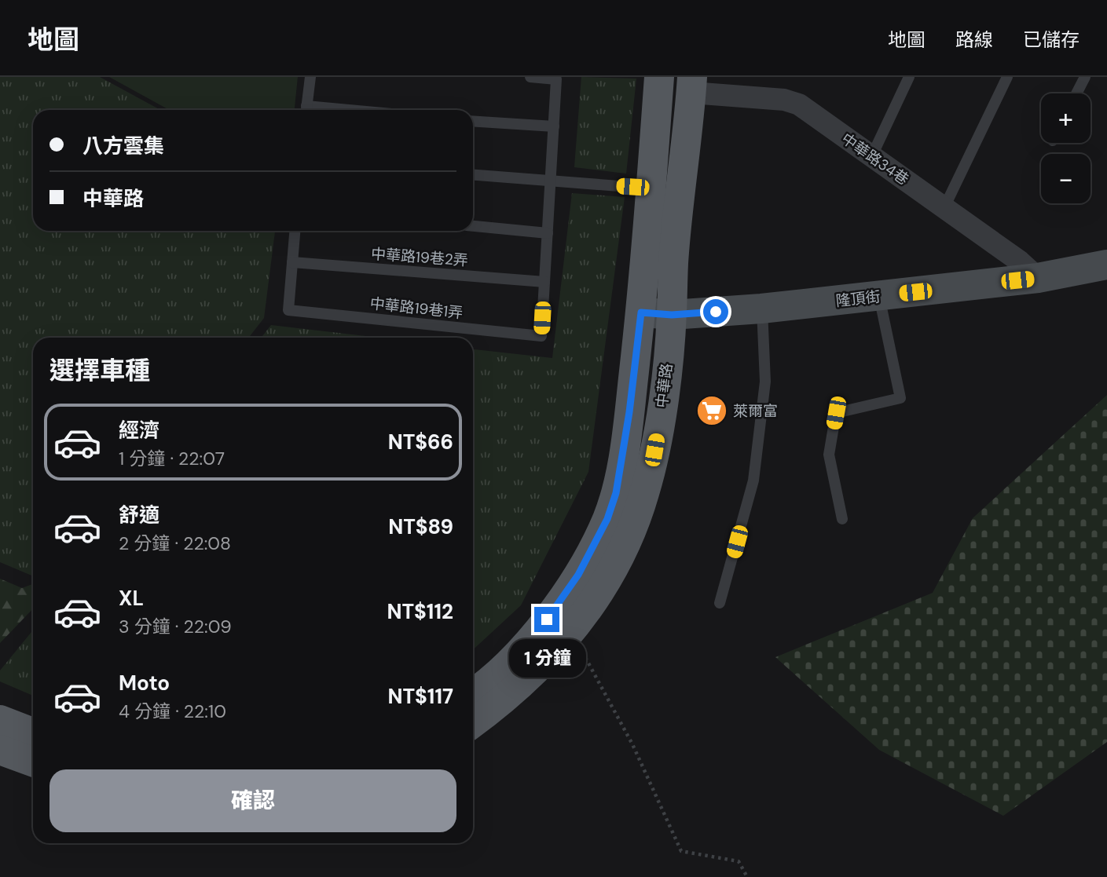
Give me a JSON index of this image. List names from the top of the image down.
{
  "streets": {
    "main road": ["中華路"],
    "street": ["中華路34巷", "隆頂街"],
    "lane": ["中華路19巷2弄", "中華路19巷1弄"]
  },
  "crossings": [
    ["中華路34巷", "隆頂街"],
    ["中華路34巷", "中華路"],
    ["中華路19巷2弄", "中華路19巷1弄"],
    ["隆頂街", "中華路"]
  ],
  "places": {
    "supermarket": ["萊爾富"]
  },
  "page": {
    "header": "地圖",
    "nav": ["地圖", "路線", "已儲存"],
    "map_buttons": ["+", "−"],
    "banner": ["八方雲集", "中華路"],
    "heading": "選擇車種",
    "list": [
      {
        "name": "經濟",
        "note": "1 分鐘 · 22:07",
        "value": "NT$66"
      },
      {
        "name": "舒適",
        "note": "2 分鐘 · 22:08",
        "value": "NT$89"
      },
      {
        "name": "XL",
        "note": "3 分鐘 · 22:09",
        "value": "NT$112"
      },
      {
        "name": "Moto",
        "note": "4 分鐘 · 22:10",
        "value": "NT$117"
      }
    ],
    "bubble": "1 分鐘",
    "buttons": "確認"
  }
}
